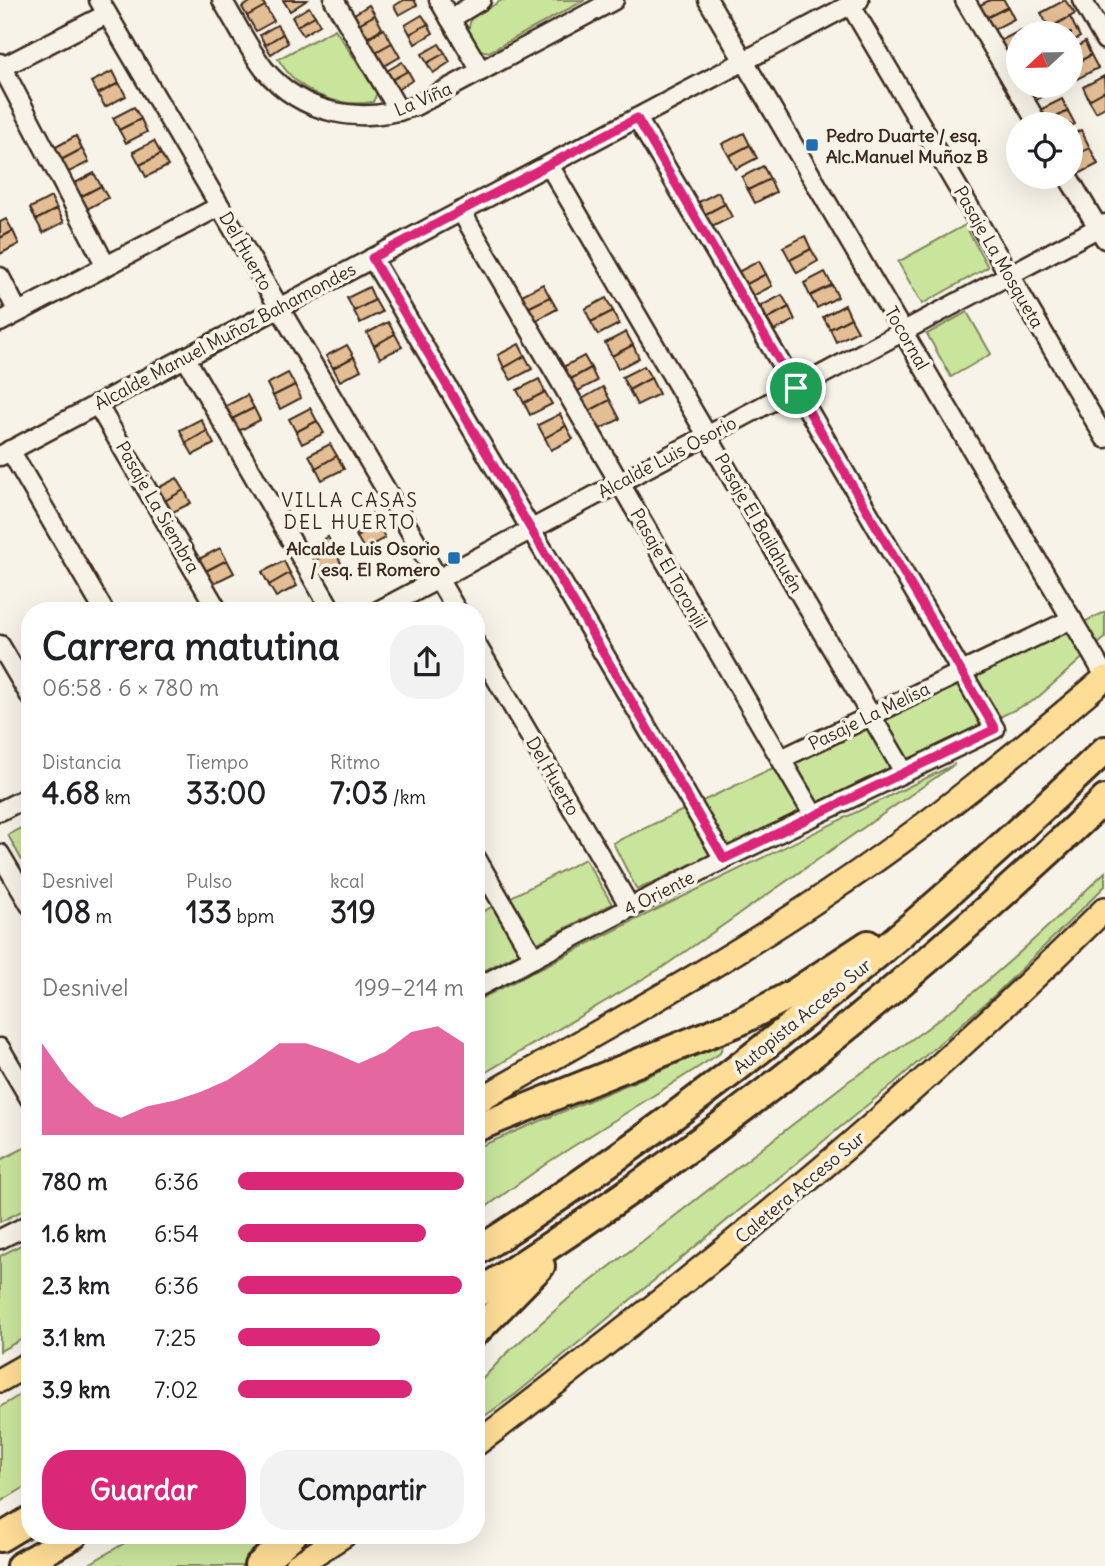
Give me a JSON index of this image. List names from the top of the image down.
{
  "streets": {
    "highway": ["Autopista Acceso Sur"],
    "main road": ["Caletera Acceso Sur"],
    "street": [
      "La Viña",
      "Del Huerto",
      "Pasaje La Mosqueta",
      "Alcalde Manuel Muñoz Bahamondes",
      "Tocornal",
      "Alcalde Luis Osorio",
      "Pasaje La Siembra",
      "Pasaje El Bailahuén",
      "Pasaje El Toronjil",
      "Pasaje La Melisa",
      "4 Oriente"
    ]
  },
  "crossings": [
    ["Del Huerto", "Alcalde Manuel Muñoz Bahamondes"],
    ["Del Huerto", "Alcalde Luis Osorio"],
    ["Del Huerto", "4 Oriente"],
    ["Pasaje La Mosqueta", "Alcalde Manuel Muñoz Bahamondes"],
    ["Pasaje La Mosqueta", "Alcalde Luis Osorio"],
    ["Alcalde Manuel Muñoz Bahamondes", "Tocornal"],
    ["Alcalde Manuel Muñoz Bahamondes", "Pasaje La Siembra"],
    ["Alcalde Manuel Muñoz Bahamondes", "Pasaje El Bailahuén"],
    ["Alcalde Manuel Muñoz Bahamondes", "Pasaje El Toronjil"],
    ["Tocornal", "Alcalde Luis Osorio"],
    ["Tocornal", "Pasaje La Melisa"],
    ["Alcalde Luis Osorio", "Pasaje El Bailahuén"],
    ["Alcalde Luis Osorio", "Pasaje El Toronjil"],
    ["Pasaje El Bailahuén", "Pasaje La Melisa"],
    ["Pasaje El Bailahuén", "4 Oriente"],
    ["Pasaje El Toronjil", "Pasaje La Melisa"],
    ["Pasaje El Toronjil", "4 Oriente"],
    ["Pasaje La Melisa", "4 Oriente"]
  ],
  "districts": ["VILLA CASAS DEL HUERTO"],
  "places": {
    "transit": ["Pedro Duarte / esq. Alc.Manuel Muñoz B", "Alcalde Luis Osorio / esq. El Romero"]
  },
  "north": "left",
  "page": {
    "heading": ["Carrera matutina", "06:58 · 6 × 780 m"],
    "stats": [
      ["Distancia", "4.68 km"],
      ["Tiempo", "33:00"],
      ["Ritmo", "7:03 /km"],
      ["Desnivel", "108 m"],
      ["Pulso", "133 bpm"],
      ["kcal", "319"]
    ],
    "chart": ["Desnivel", "199–214 m"],
    "list": [
      {
        "name": "780 m",
        "note": "6:36"
      },
      {
        "name": "1.6 km",
        "note": "6:54"
      },
      {
        "name": "2.3 km",
        "note": "6:36"
      },
      {
        "name": "3.1 km",
        "note": "7:25"
      },
      {
        "name": "3.9 km",
        "note": "7:02"
      }
    ],
    "buttons": ["Guardar", "Compartir"]
  }
}
